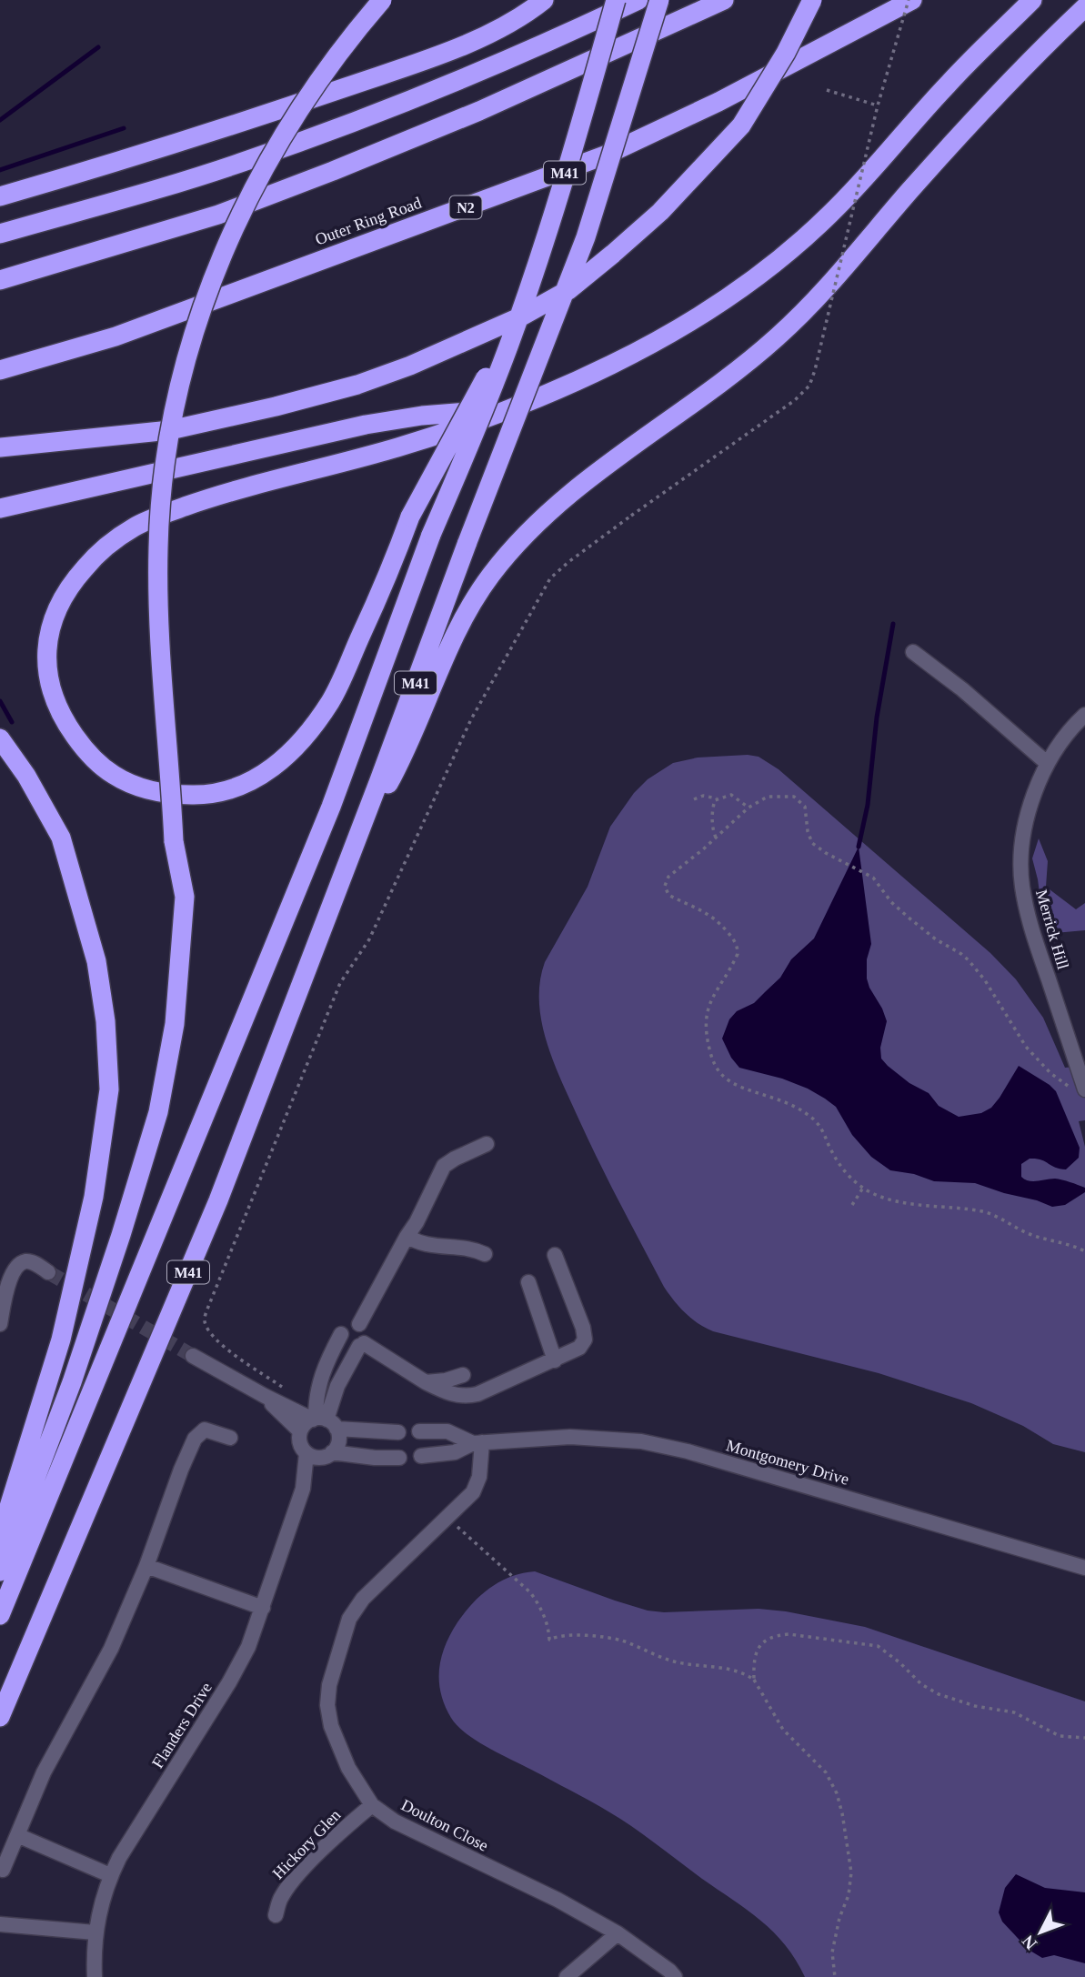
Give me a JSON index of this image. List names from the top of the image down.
{
  "streets": {
    "highway": ["M41", "N2", "Outer Ring Road"],
    "street": [
      "Merrick Hill",
      "Montgomery Drive",
      "Flanders Drive",
      "Doulton Close",
      "Hickory Glen"
    ]
  },
  "crossings": [
    ["Montgomery Drive", "Doulton Close"],
    ["Doulton Close", "Hickory Glen"]
  ],
  "north": "bottom left"
}
